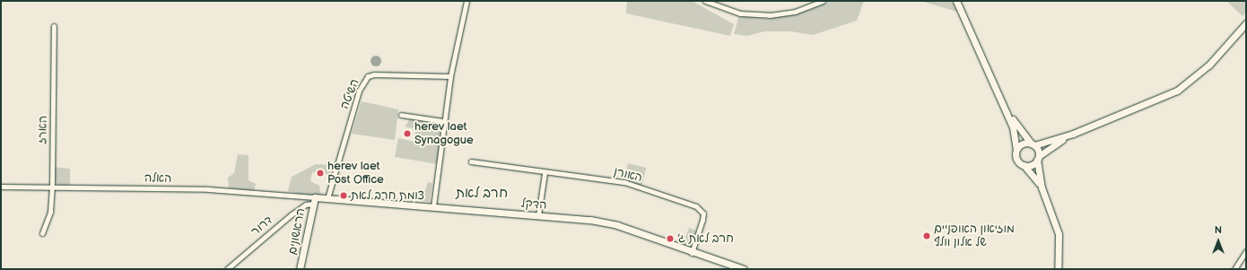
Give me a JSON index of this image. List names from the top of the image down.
{
  "streets": {
    "main road": ["הדקל", "הראשונים"],
    "street": [
      "השיטה",
      "הארז",
      "האורן",
      "האלה",
      "דרור"
    ]
  },
  "crossings": [
    ["השיטה", "הדקל"],
    ["הארז", "האלה"],
    ["האורן", "הדקל"],
    ["האלה", "הדקל"],
    ["האלה", "דרור"],
    ["האלה", "הראשונים"],
    ["הדקל", "דרור"],
    ["הדקל", "הראשונים"],
    ["דרור", "הראשונים"]
  ],
  "districts": ["חרב לאת"],
  "places": [
    "herev laet Synagogue",
    "herev laet Post Office",
    "צומת חרב לאת",
    "מוזיאון האופניים של אלון וולף",
    "חרב לאת ג׳"
  ],
  "north": "top"
}
